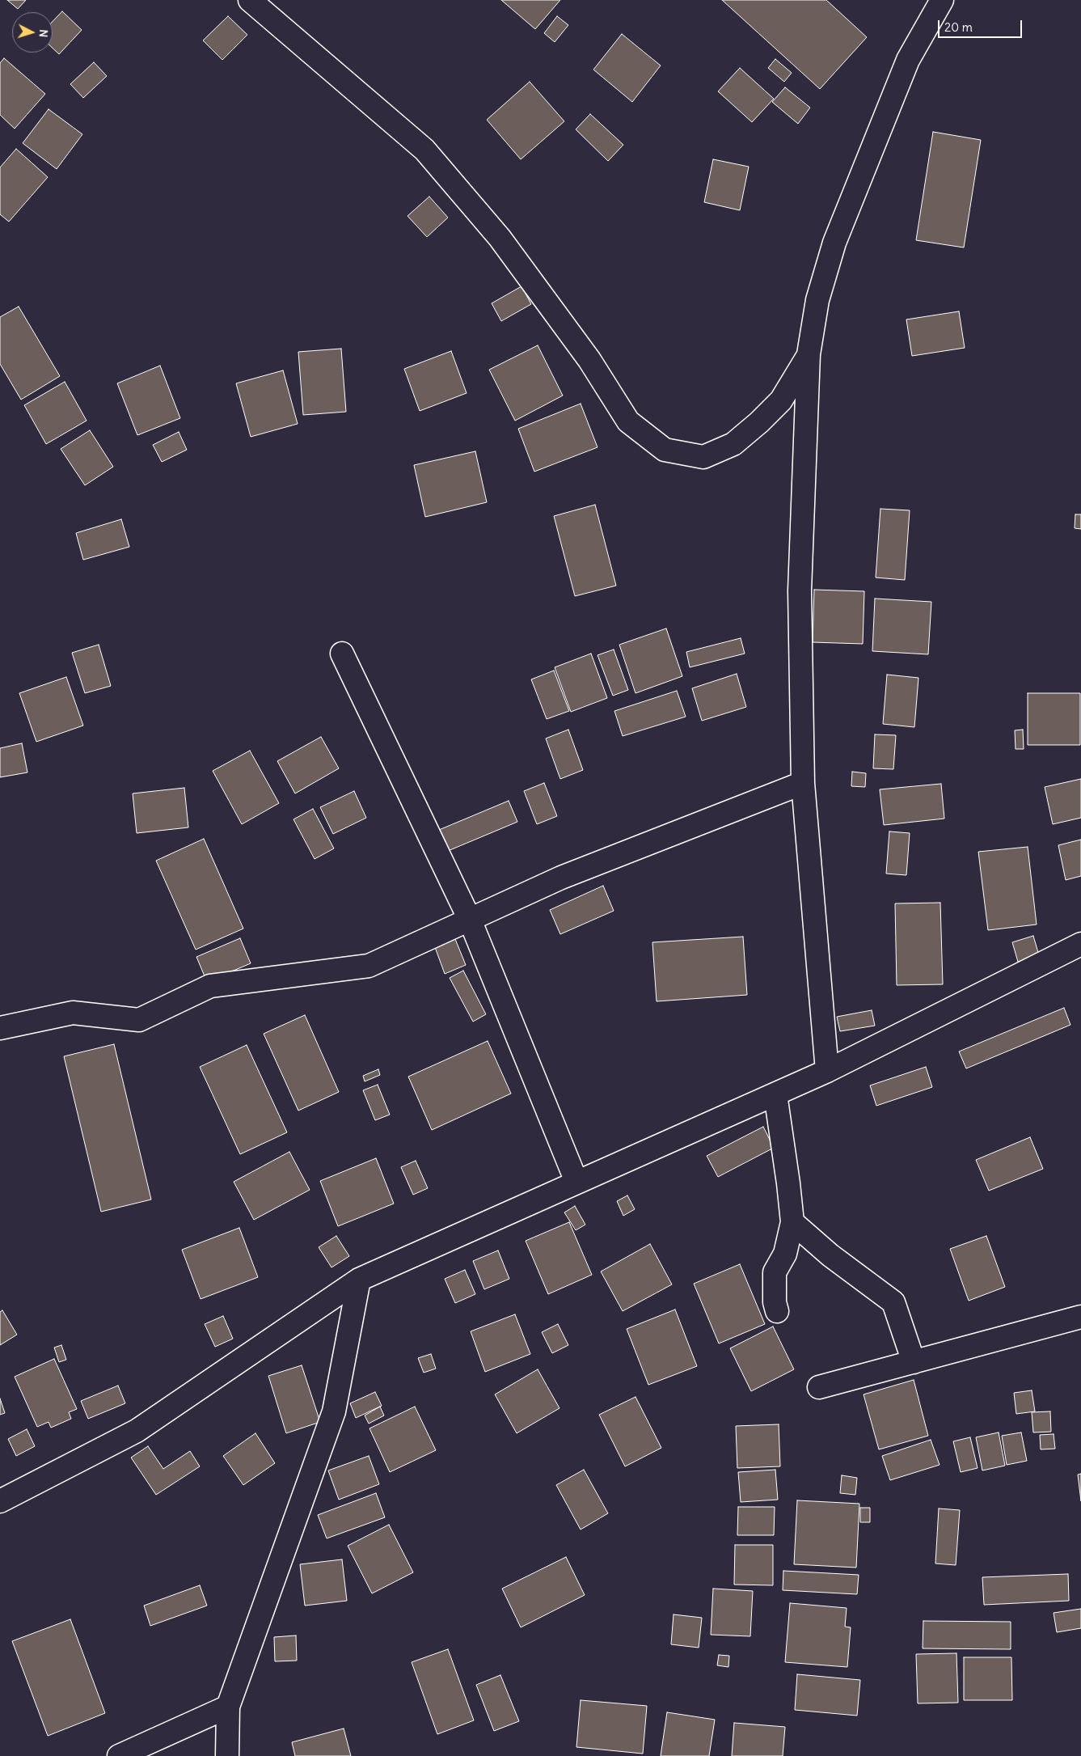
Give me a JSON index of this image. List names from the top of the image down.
{
  "scale_bar": "20 m",
  "north": "right"
}
